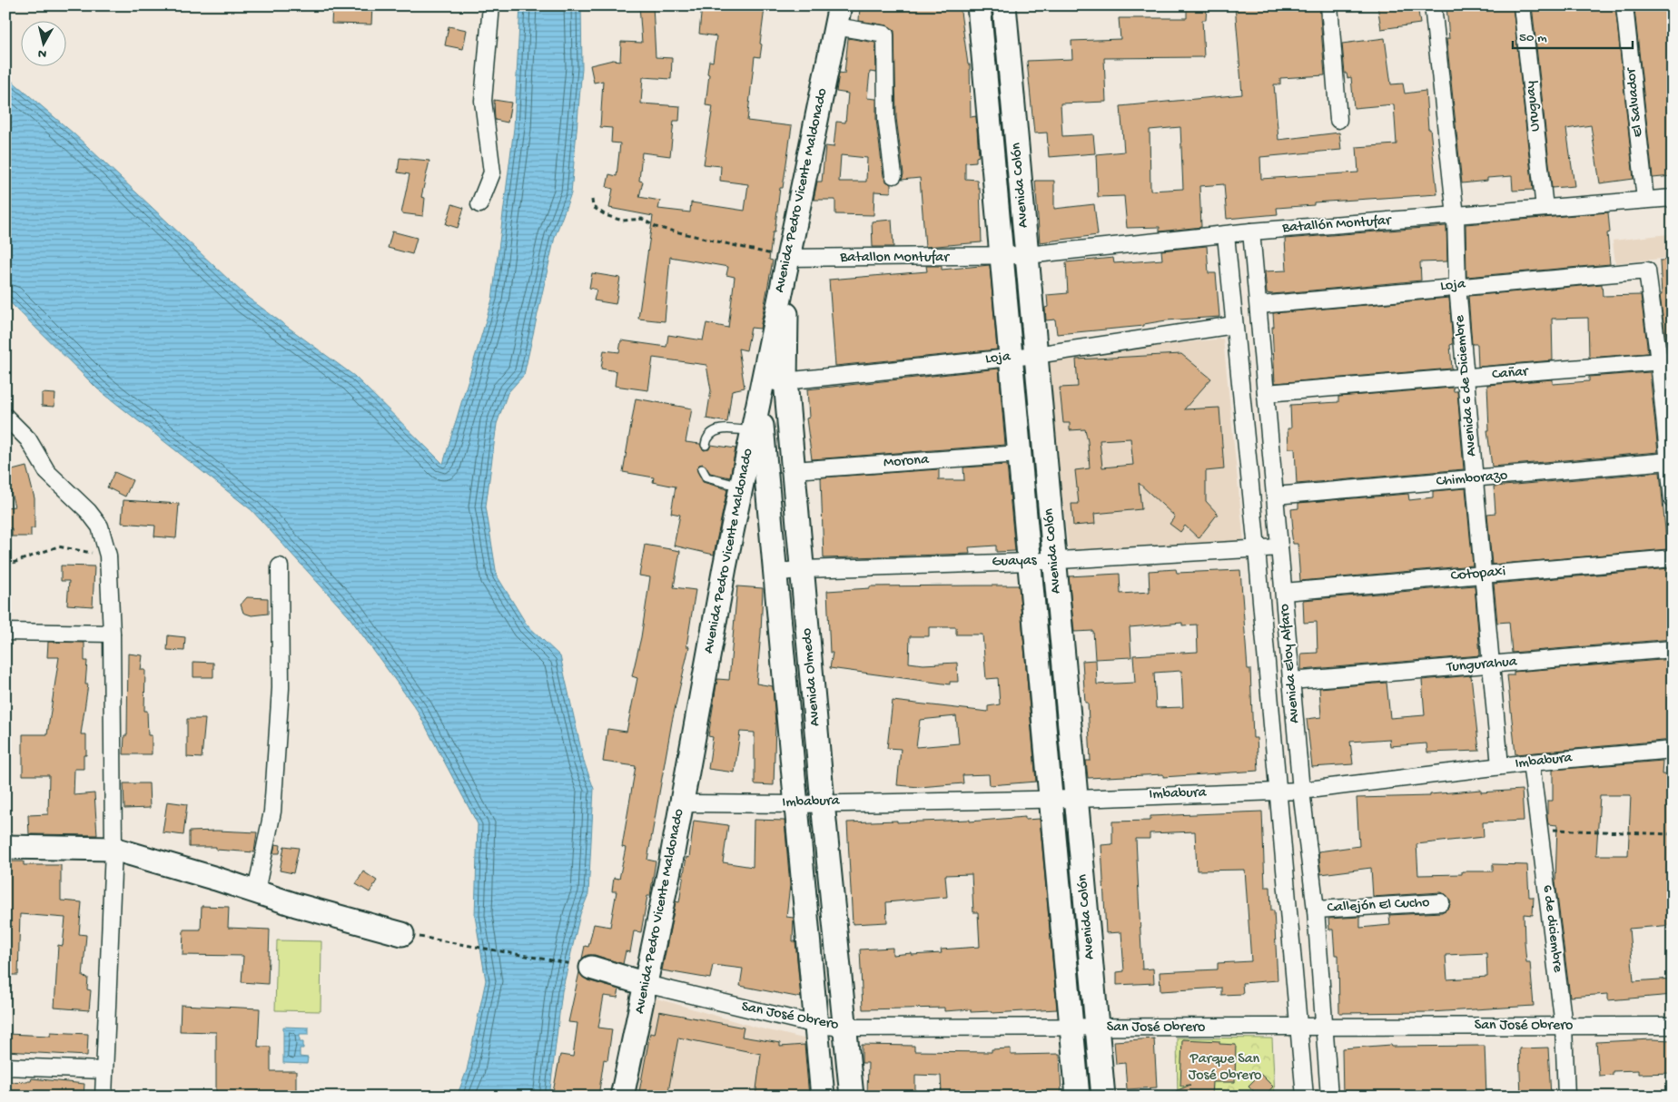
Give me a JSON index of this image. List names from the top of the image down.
{
  "streets": {
    "street": [
      "El Salvador",
      "Uruguay",
      "Avenida Colón",
      "Avenida Pedro Vicente Maldonado",
      "Batallón Montufar",
      "Batallon Montufar",
      "Loja",
      "Cañar",
      "Avenida 6 de Diciembre",
      "Morona",
      "Chimborazo",
      "Guayas",
      "Cotopaxi",
      "Avenida Eloy Alfaro",
      "Tungurahua",
      "Avenida Olmedo",
      "Imbabura",
      "Callejón El Cucho",
      "6 de diciembre",
      "San José Obrero"
    ]
  },
  "crossings": [
    ["El Salvador", "Batallón Montufar"],
    ["Uruguay", "Batallón Montufar"],
    ["Avenida Colón", "Batallón Montufar"],
    ["Avenida Colón", "Batallon Montufar"],
    ["Avenida Colón", "Loja"],
    ["Avenida Colón", "Morona"],
    ["Avenida Colón", "Guayas"],
    ["Avenida Colón", "Imbabura"],
    ["Avenida Colón", "San José Obrero"],
    ["Avenida Pedro Vicente Maldonado", "Batallon Montufar"],
    ["Avenida Pedro Vicente Maldonado", "Loja"],
    ["Avenida Pedro Vicente Maldonado", "Avenida Olmedo"],
    ["Avenida Pedro Vicente Maldonado", "Imbabura"],
    ["Avenida Pedro Vicente Maldonado", "San José Obrero"],
    ["Batallón Montufar", "Batallon Montufar"],
    ["Batallón Montufar", "Avenida 6 de Diciembre"],
    ["Batallón Montufar", "Avenida Eloy Alfaro"],
    ["Batallon Montufar", "Avenida Olmedo"],
    ["Loja", "Cañar"],
    ["Loja", "Avenida 6 de Diciembre"],
    ["Loja", "Avenida Eloy Alfaro"],
    ["Loja", "Avenida Olmedo"],
    ["Cañar", "Avenida 6 de Diciembre"],
    ["Cañar", "Avenida Eloy Alfaro"],
    ["Avenida 6 de Diciembre", "Chimborazo"],
    ["Avenida 6 de Diciembre", "Cotopaxi"],
    ["Avenida 6 de Diciembre", "Tungurahua"],
    ["Avenida 6 de Diciembre", "Imbabura"],
    ["Morona", "Avenida Olmedo"],
    ["Chimborazo", "Avenida Eloy Alfaro"],
    ["Guayas", "Avenida Eloy Alfaro"],
    ["Guayas", "Avenida Olmedo"],
    ["Cotopaxi", "Avenida Eloy Alfaro"],
    ["Avenida Eloy Alfaro", "Tungurahua"],
    ["Avenida Eloy Alfaro", "Imbabura"],
    ["Avenida Eloy Alfaro", "Callejón El Cucho"],
    ["Avenida Eloy Alfaro", "San José Obrero"],
    ["Avenida Olmedo", "Imbabura"],
    ["Avenida Olmedo", "San José Obrero"],
    ["Imbabura", "6 de diciembre"],
    ["6 de diciembre", "San José Obrero"]
  ],
  "parks": ["Parque San José Obrero"],
  "scale_bar": "50 m",
  "north": "bottom"
}
